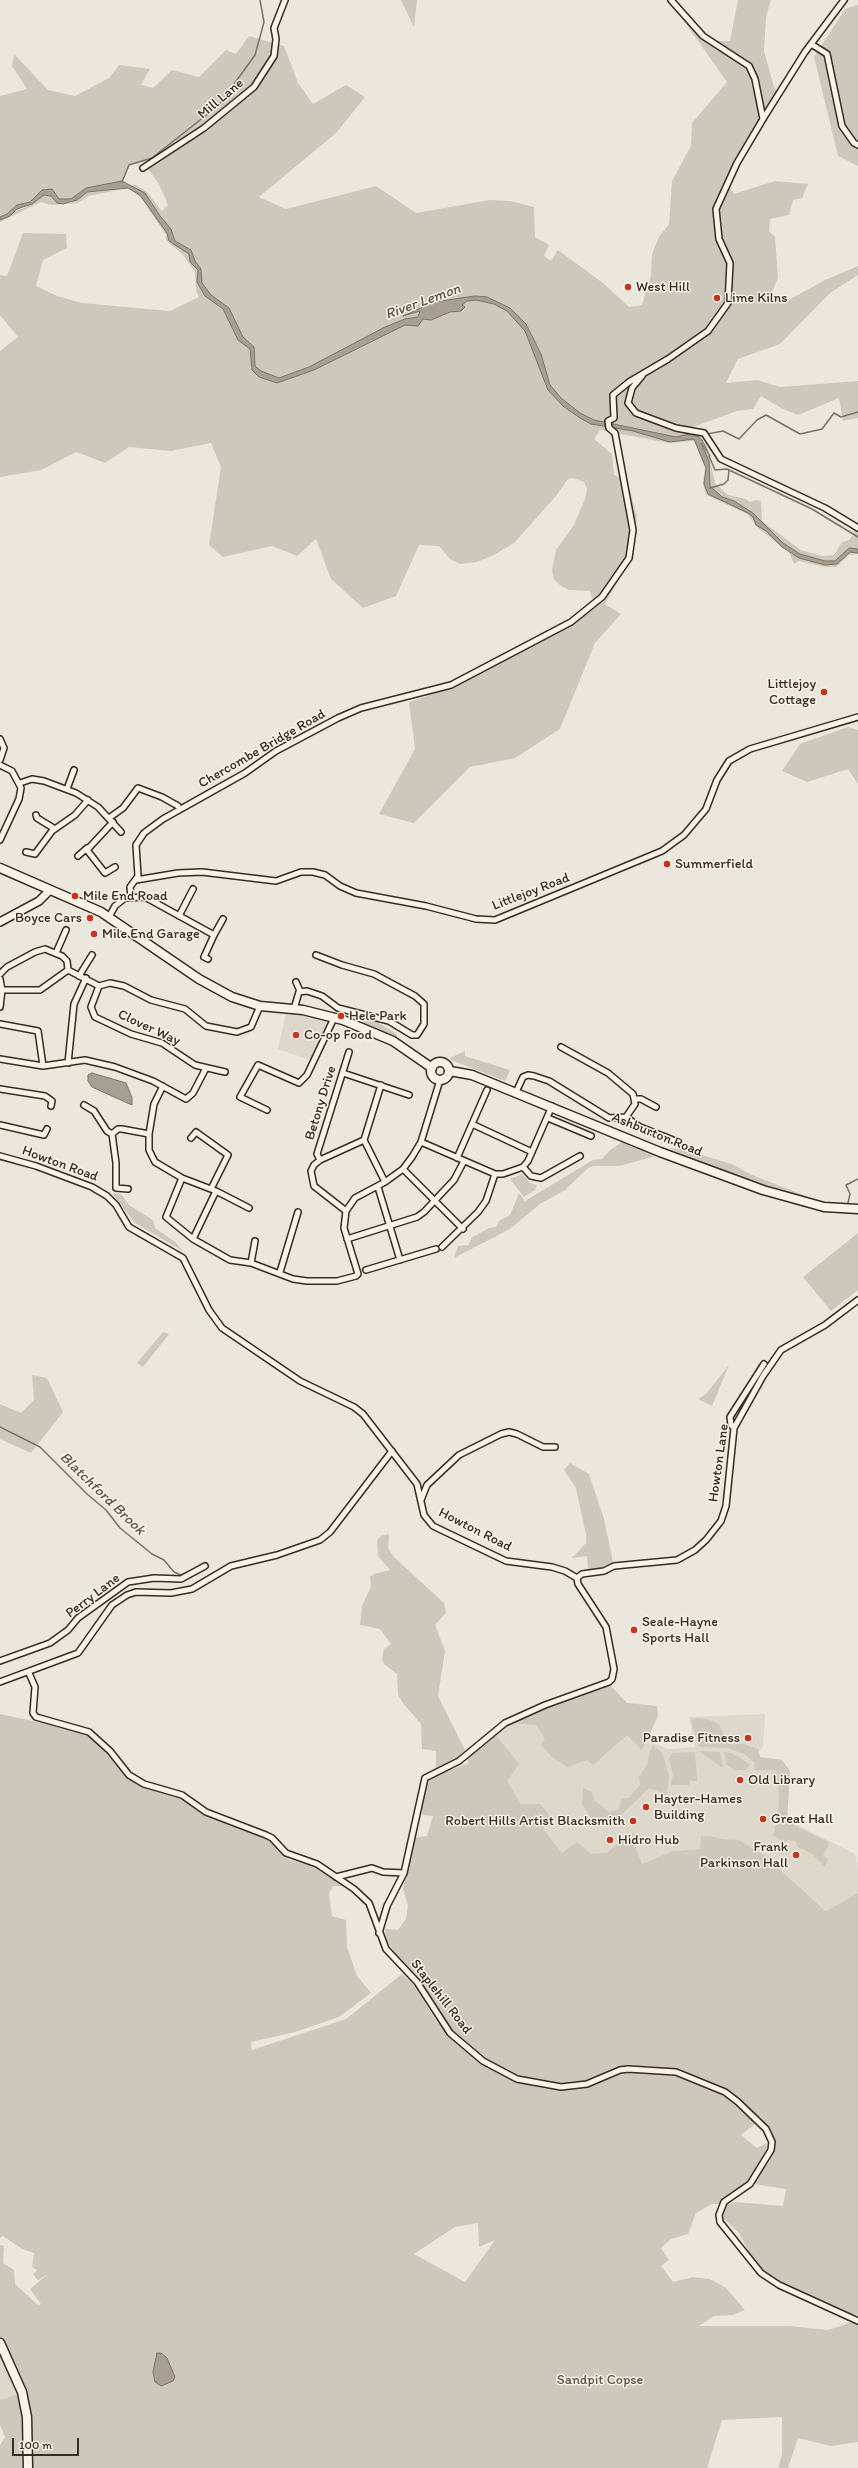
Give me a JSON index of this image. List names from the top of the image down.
{
  "streets": {
    "main road": ["Ashburton Road"],
    "street": [
      "Mill Lane",
      "Chercombe Bridge Road",
      "Littlejoy Road",
      "Clover Way",
      "Betony Drive",
      "Howton Road",
      "Howton Lane",
      "Perry Lane",
      "Staplehill Road"
    ]
  },
  "crossings": [
    ["Chercombe Bridge Road", "Littlejoy Road"],
    ["Howton Road", "Howton Lane"]
  ],
  "water": ["River Lemon", "Blatchford Brook"],
  "parks": ["Sandpit Copse"],
  "places": [
    "West Hill",
    "Lime Kilns",
    "Littlejoy Cottage",
    "Summerfield",
    "Mile End Road",
    "Boyce Cars",
    "Mile End Garage",
    "Hele Park",
    "Co-op Food",
    "Seale-Hayne Sports Hall",
    "Paradise Fitness",
    "Old Library",
    "Hayter-Hames Building",
    "Great Hall",
    "Robert Hills Artist Blacksmith",
    "Hidro Hub",
    "Frank Parkinson Hall"
  ],
  "scale_bar": "100 m"
}
